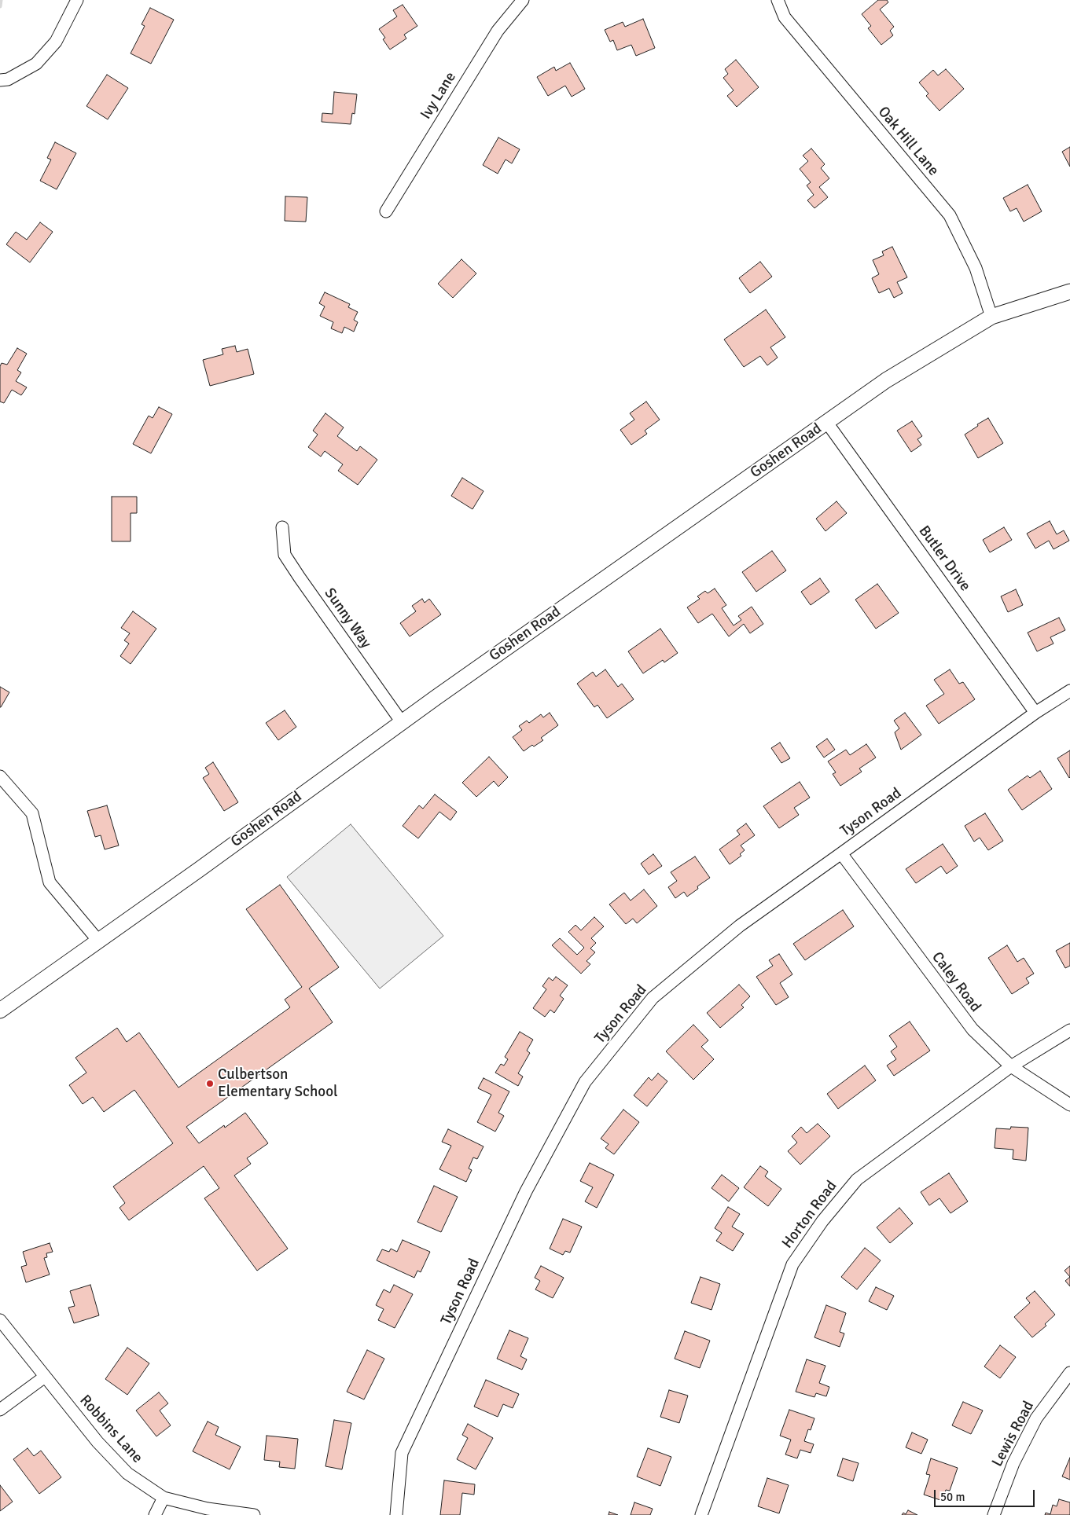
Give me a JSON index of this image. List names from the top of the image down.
{
  "streets": {
    "street": [
      "Ivy Lane",
      "Oak Hill Lane",
      "Goshen Road",
      "Butler Drive",
      "Sunny Way",
      "Tyson Road",
      "Caley Road",
      "Horton Road",
      "Robbins Lane",
      "Lewis Road"
    ]
  },
  "crossings": [
    ["Oak Hill Lane", "Goshen Road"],
    ["Goshen Road", "Butler Drive"],
    ["Goshen Road", "Sunny Way"],
    ["Butler Drive", "Tyson Road"],
    ["Tyson Road", "Caley Road"],
    ["Caley Road", "Horton Road"]
  ],
  "places": ["Culbertson Elementary School"],
  "scale_bar": "50 m"
}
